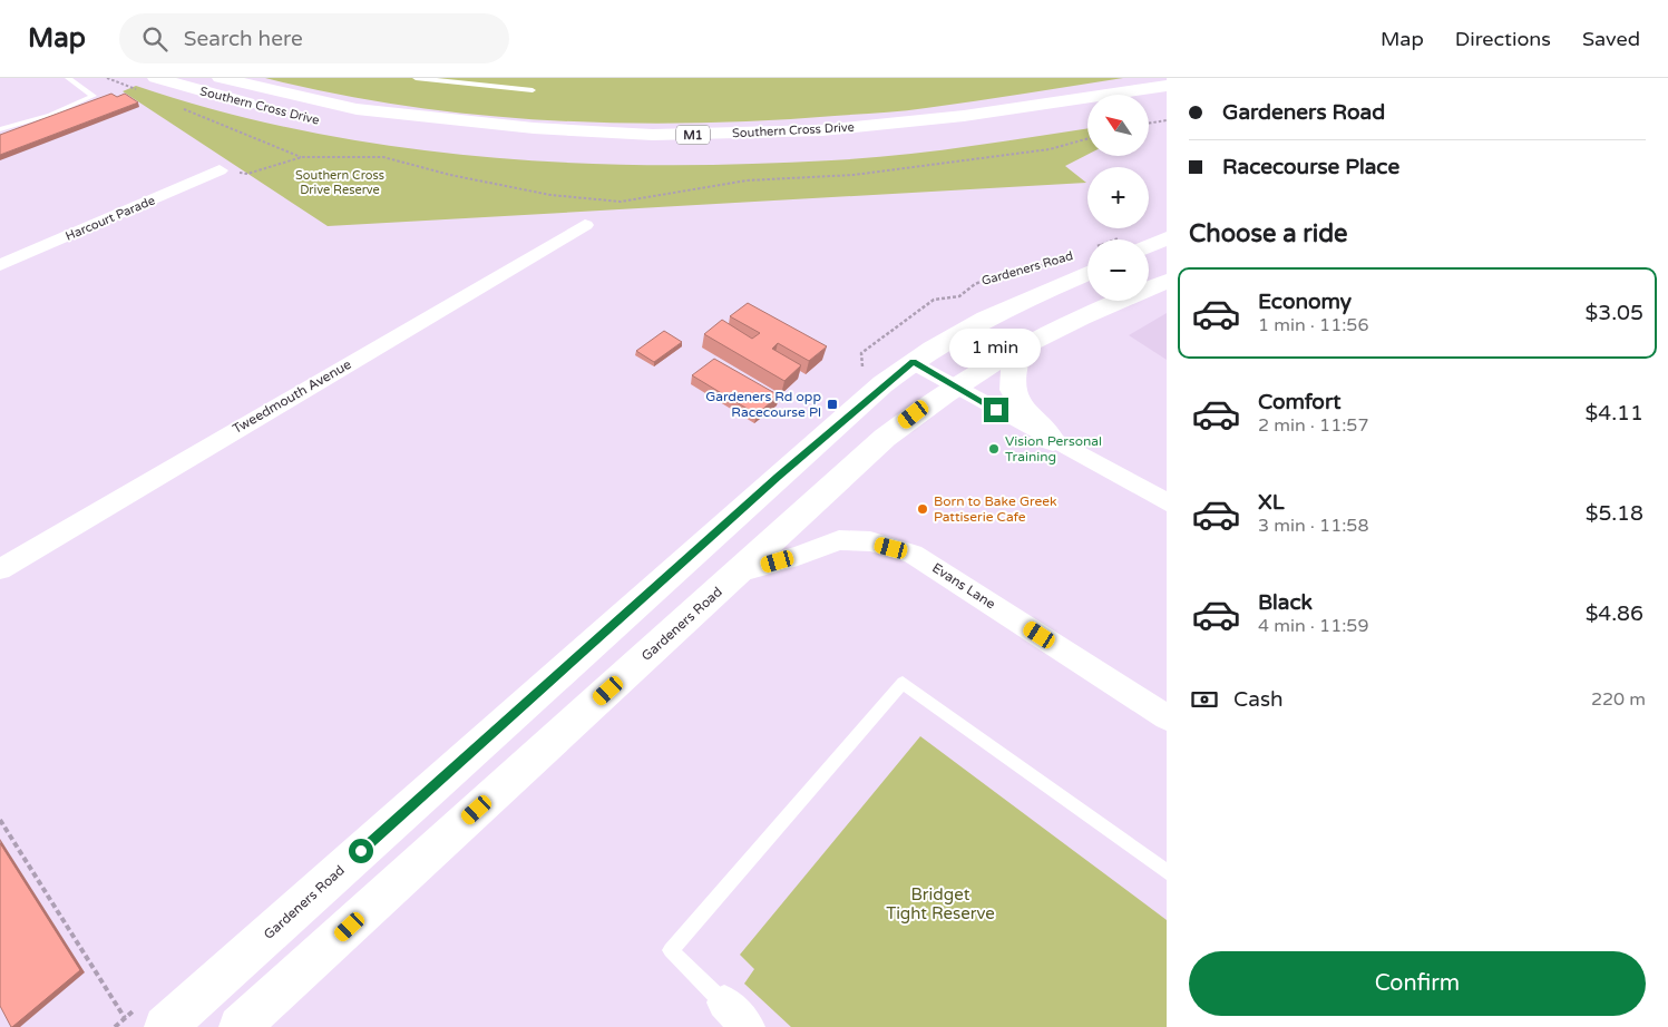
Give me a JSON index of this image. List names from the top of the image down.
{
  "streets": {
    "main road": ["Southern Cross Drive", "M1", "Gardeners Road"],
    "street": ["Harcourt Parade", "Tweedmouth Avenue", "Evans Lane"]
  },
  "crossings": [
    ["Gardeners Road", "Evans Lane"]
  ],
  "parks": ["Southern Cross Drive Reserve", "Bridget Tight Reserve"],
  "places": {
    "transit": ["Gardeners Rd opp Racecourse Pl"],
    "other": ["Vision Personal Training", "Born to Bake Greek Pattiserie Cafe"]
  },
  "north": "top left",
  "page": {
    "header": "Map",
    "search": "Search here",
    "nav": ["Map", "Directions", "Saved"],
    "banner": ["Gardeners Road", "Racecourse Place"],
    "map_buttons": ["+", "−"],
    "heading": "Choose a ride",
    "list": [
      {
        "name": "Economy",
        "note": "1 min · 11:56",
        "value": "$3.05"
      },
      {
        "name": "Comfort",
        "note": "2 min · 11:57",
        "value": "$4.11"
      },
      {
        "name": "XL",
        "note": "3 min · 11:58",
        "value": "$5.18"
      },
      {
        "name": "Black",
        "note": "4 min · 11:59",
        "value": "$4.86"
      }
    ],
    "bubble": "1 min",
    "pay": ["Cash", "220 m"],
    "buttons": "Confirm"
  }
}
